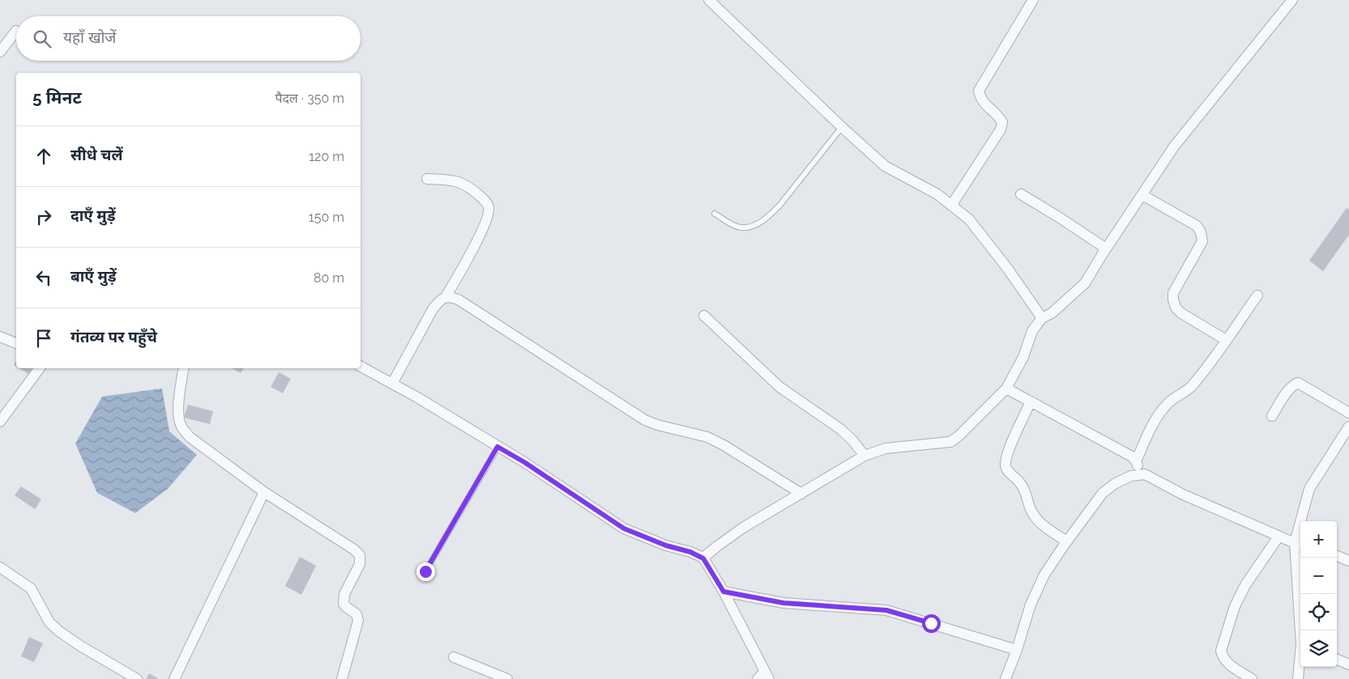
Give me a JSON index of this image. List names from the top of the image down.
{
  "page": {
    "search": "यहाँ खोजें",
    "heading": ["5 मिनट", "पैदल · 350 m"],
    "list": [
      ["सीधे चलें", "120 m"],
      ["दाएँ मुड़ें", "150 m"],
      ["बाएँ मुड़ें", "80 m"],
      "गंतव्य पर पहुँचे"
    ],
    "map_buttons": ["+", "−"]
  }
}
